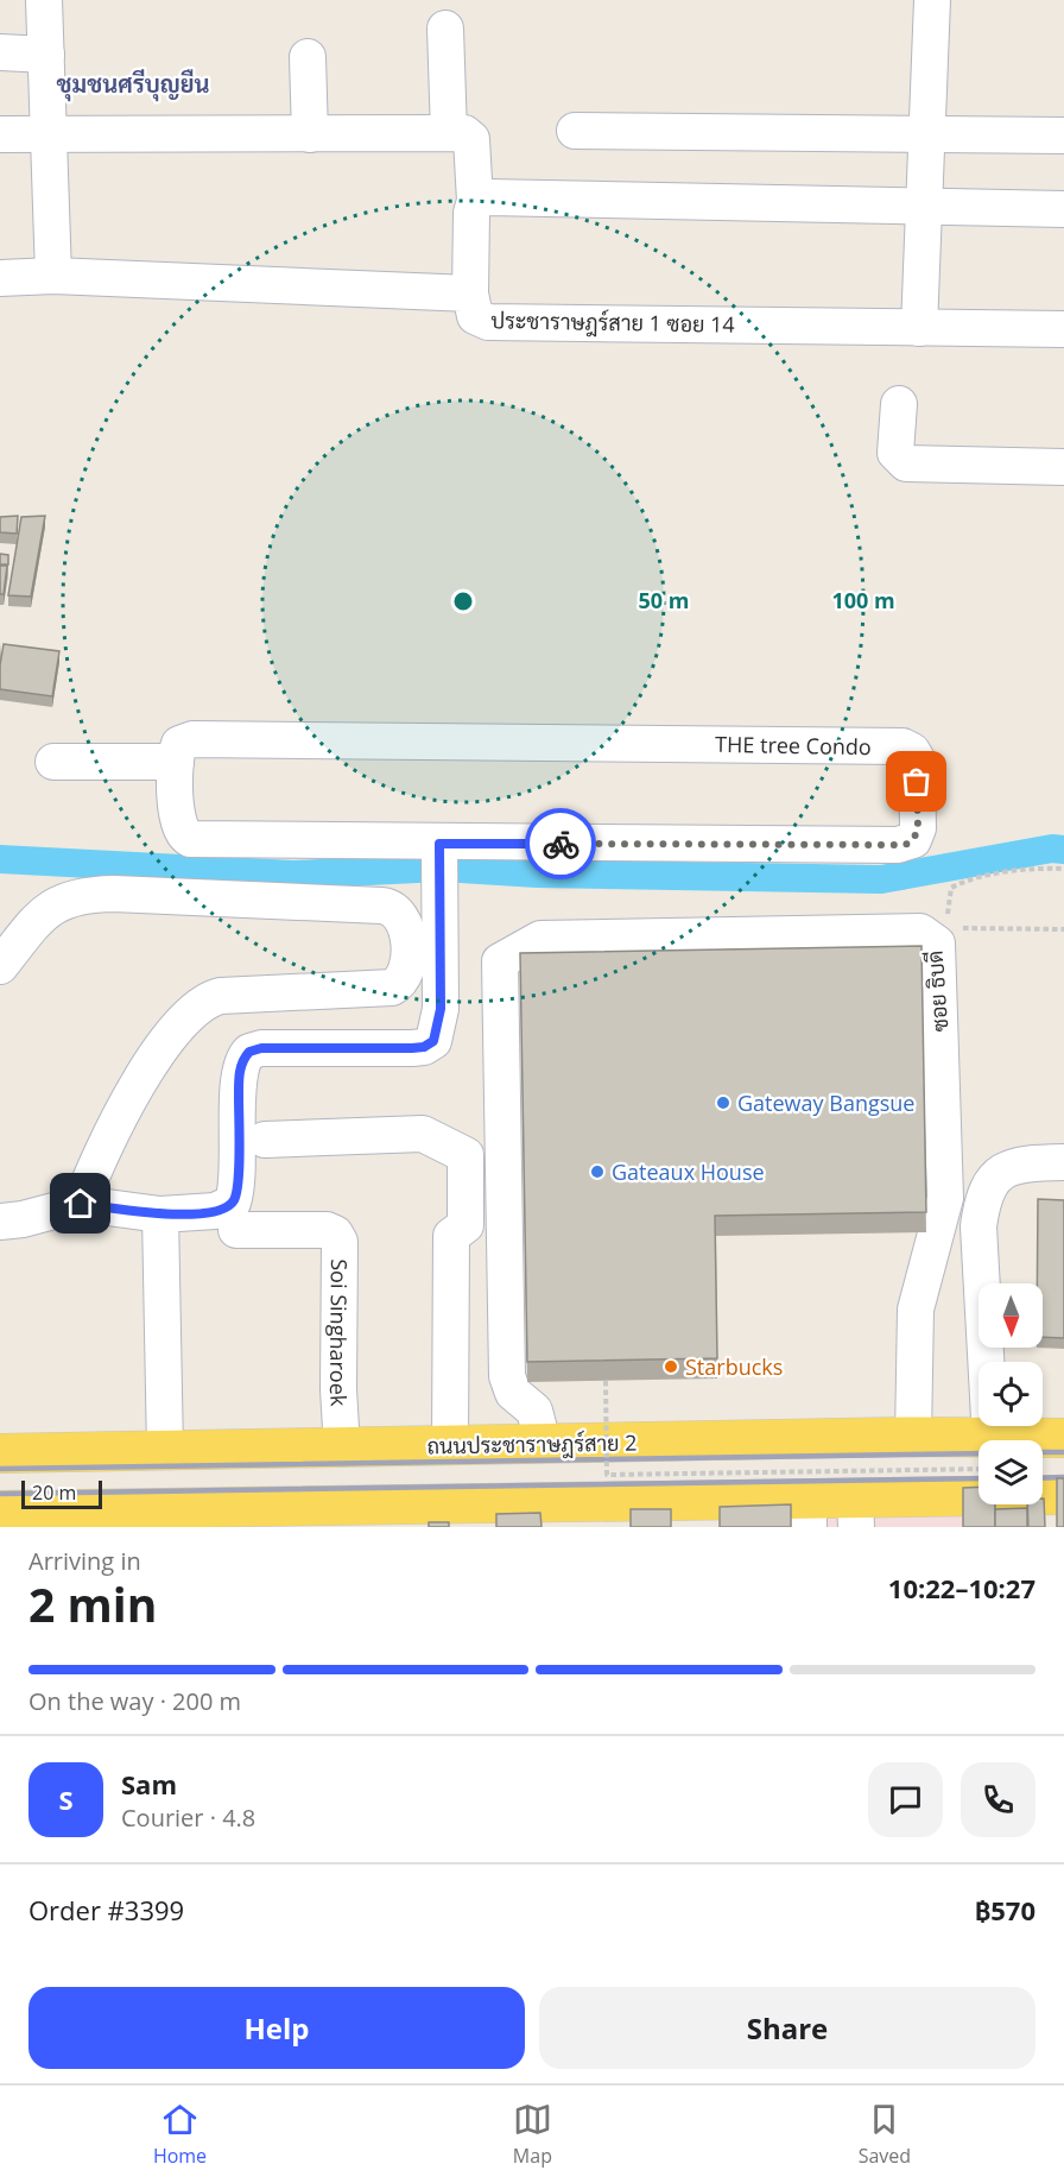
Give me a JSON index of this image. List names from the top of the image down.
{
  "streets": {
    "main road": ["ถนนประชาราษฎร์สาย 2"],
    "street": [
      "ประชาราษฎร์สาย 1 ซอย 14",
      "THE tree Condo",
      "ซอย ธิบดี",
      "Soi Singharoek"
    ]
  },
  "crossings": [
    ["ซอย ธิบดี", "ถนนประชาราษฎร์สาย 2"],
    ["Soi Singharoek", "ถนนประชาราษฎร์สาย 2"]
  ],
  "districts": ["ชุมชนศรีบุญยืน"],
  "places": ["Gateway Bangsue", "Gateaux House", "Starbucks"],
  "scale_bar": "20 m",
  "north": "bottom",
  "page": {
    "scale": "20 m",
    "heading": ["2 min", "Arriving in", "10:22–10:27"],
    "panel": [
      "Sam",
      "Courier · 4.8",
      "Order #3399",
      "฿570"
    ],
    "bar": "On the way · 200 m",
    "round": "S",
    "buttons": ["Help", "Share"],
    "tabs": ["Home", "Map", "Saved"]
  },
  "rings": ["50 m", "100 m"]
}
